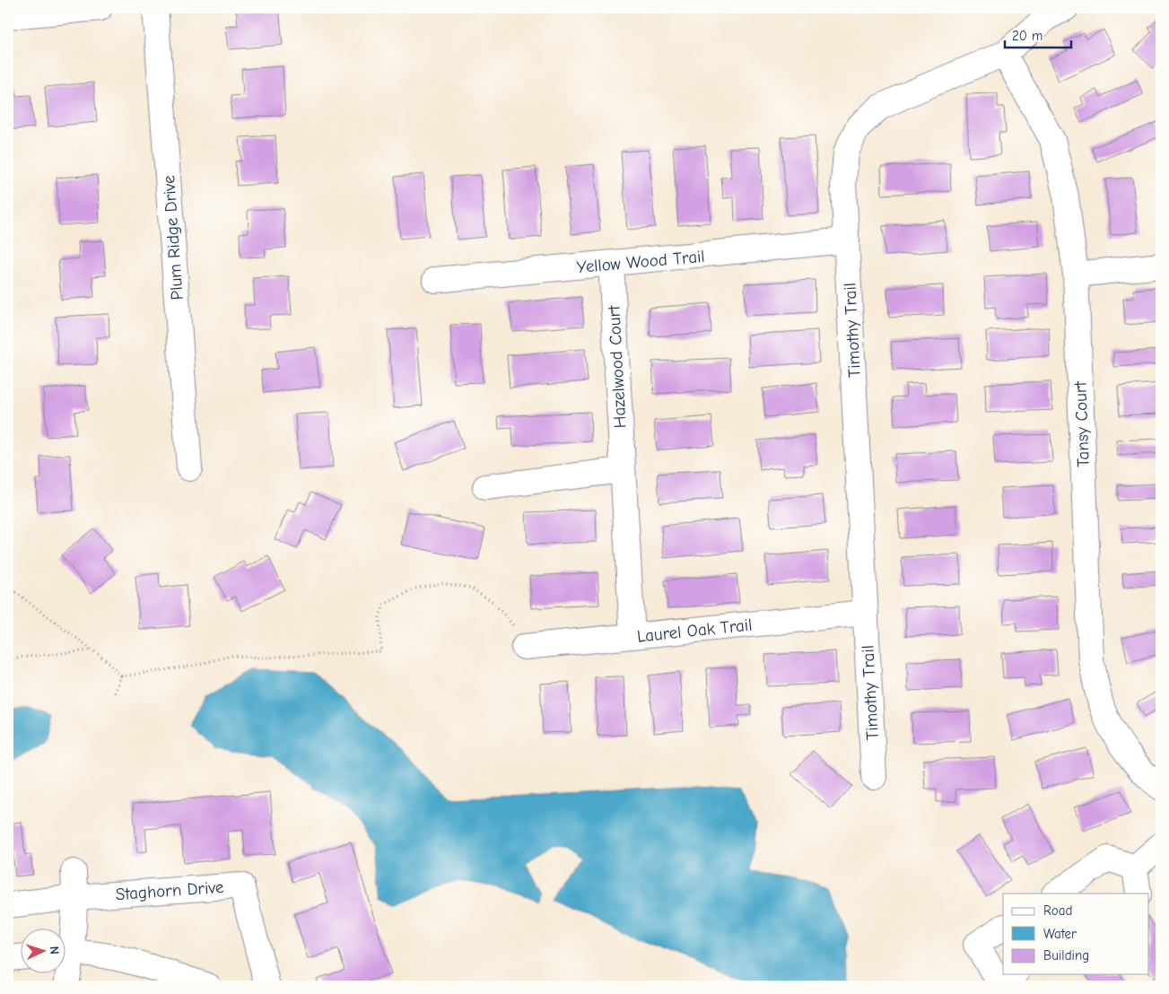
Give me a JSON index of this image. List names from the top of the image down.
{
  "streets": {
    "street": [
      "Plum Ridge Drive",
      "Yellow Wood Trail",
      "Timothy Trail",
      "Hazelwood Court",
      "Tansy Court",
      "Laurel Oak Trail",
      "Staghorn Drive"
    ]
  },
  "crossings": [
    ["Yellow Wood Trail", "Timothy Trail"],
    ["Yellow Wood Trail", "Hazelwood Court"],
    ["Timothy Trail", "Tansy Court"],
    ["Timothy Trail", "Laurel Oak Trail"],
    ["Hazelwood Court", "Laurel Oak Trail"]
  ],
  "legend": ["Road", "Water", "Building"],
  "scale_bar": "20 m",
  "north": "right"
}
